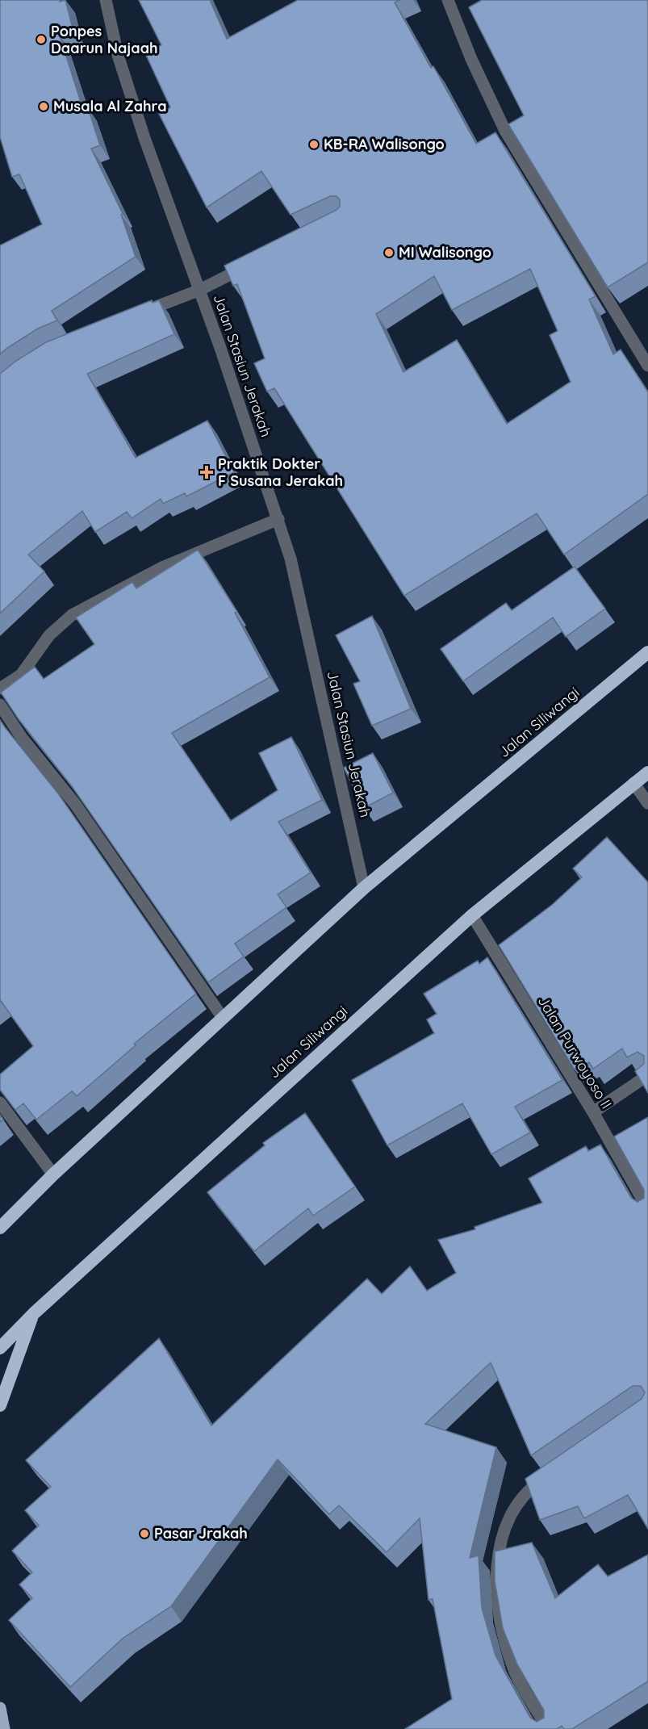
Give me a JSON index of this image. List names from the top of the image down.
{
  "streets": {
    "highway": ["Jalan Siliwangi"],
    "street": ["Jalan Stasiun Jerakah", "Jalan Purwoyoso II"]
  },
  "crossings": [
    ["Jalan Stasiun Jerakah", "Jalan Siliwangi"],
    ["Jalan Siliwangi", "Jalan Purwoyoso II"]
  ],
  "places": {
    "other": [
      "Ponpes Daarun Najaah",
      "Musala Al Zahra",
      "KB-RA Walisongo",
      "MI Walisongo",
      "Pasar Jrakah"
    ],
    "health": ["Praktik Dokter F Susana Jerakah"]
  }
}
